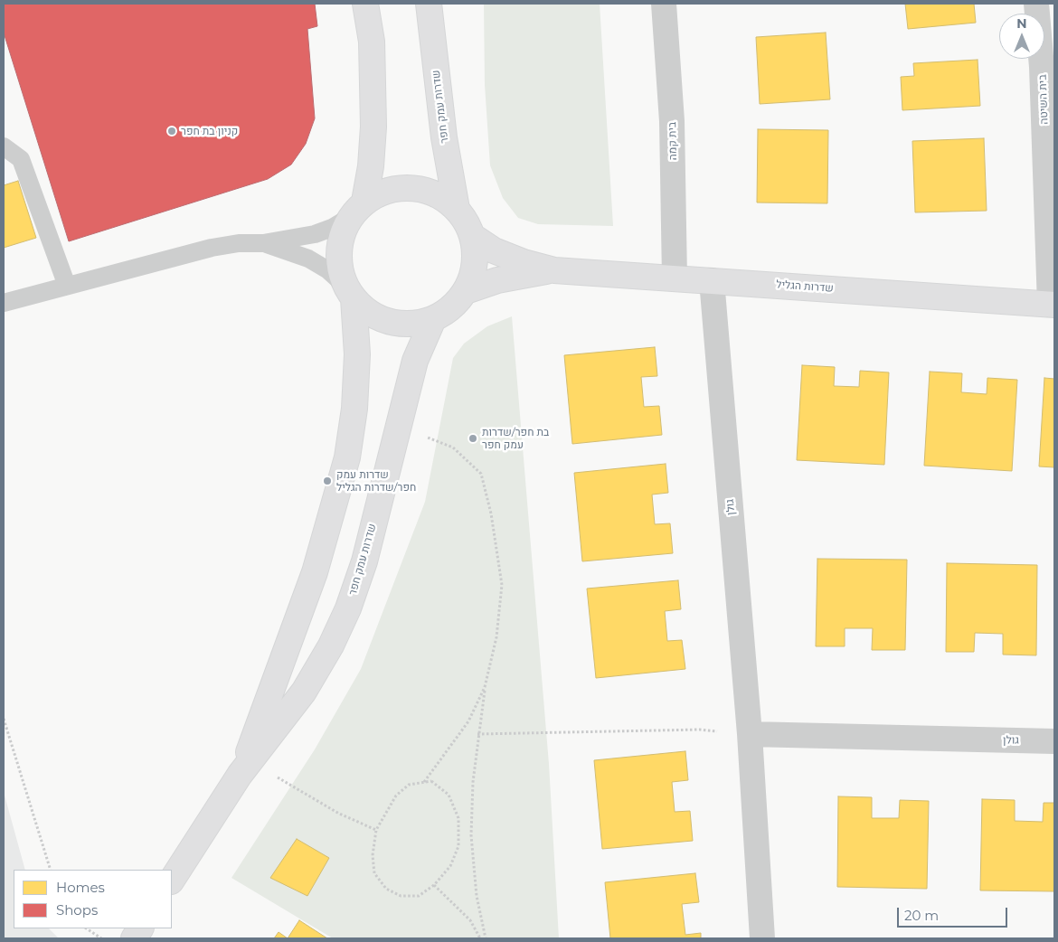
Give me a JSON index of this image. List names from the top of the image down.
{
  "streets": {
    "street": [
      "בית השיטה",
      "שדרות עמק חפר",
      "בית קמה",
      "שדרות הגליל",
      "גולן"
    ]
  },
  "crossings": [
    ["בית השיטה", "שדרות הגליל"],
    ["שדרות עמק חפר", "שדרות הגליל"],
    ["בית קמה", "שדרות הגליל"],
    ["שדרות הגליל", "גולן"]
  ],
  "places": ["קניון בת חפר", "בת חפר/שדרות עמק חפר", "שדרות עמק חפר/שדרות הגליל"],
  "legend": ["Homes", "Shops"],
  "scale_bar": "20 m",
  "north": "top"
}
